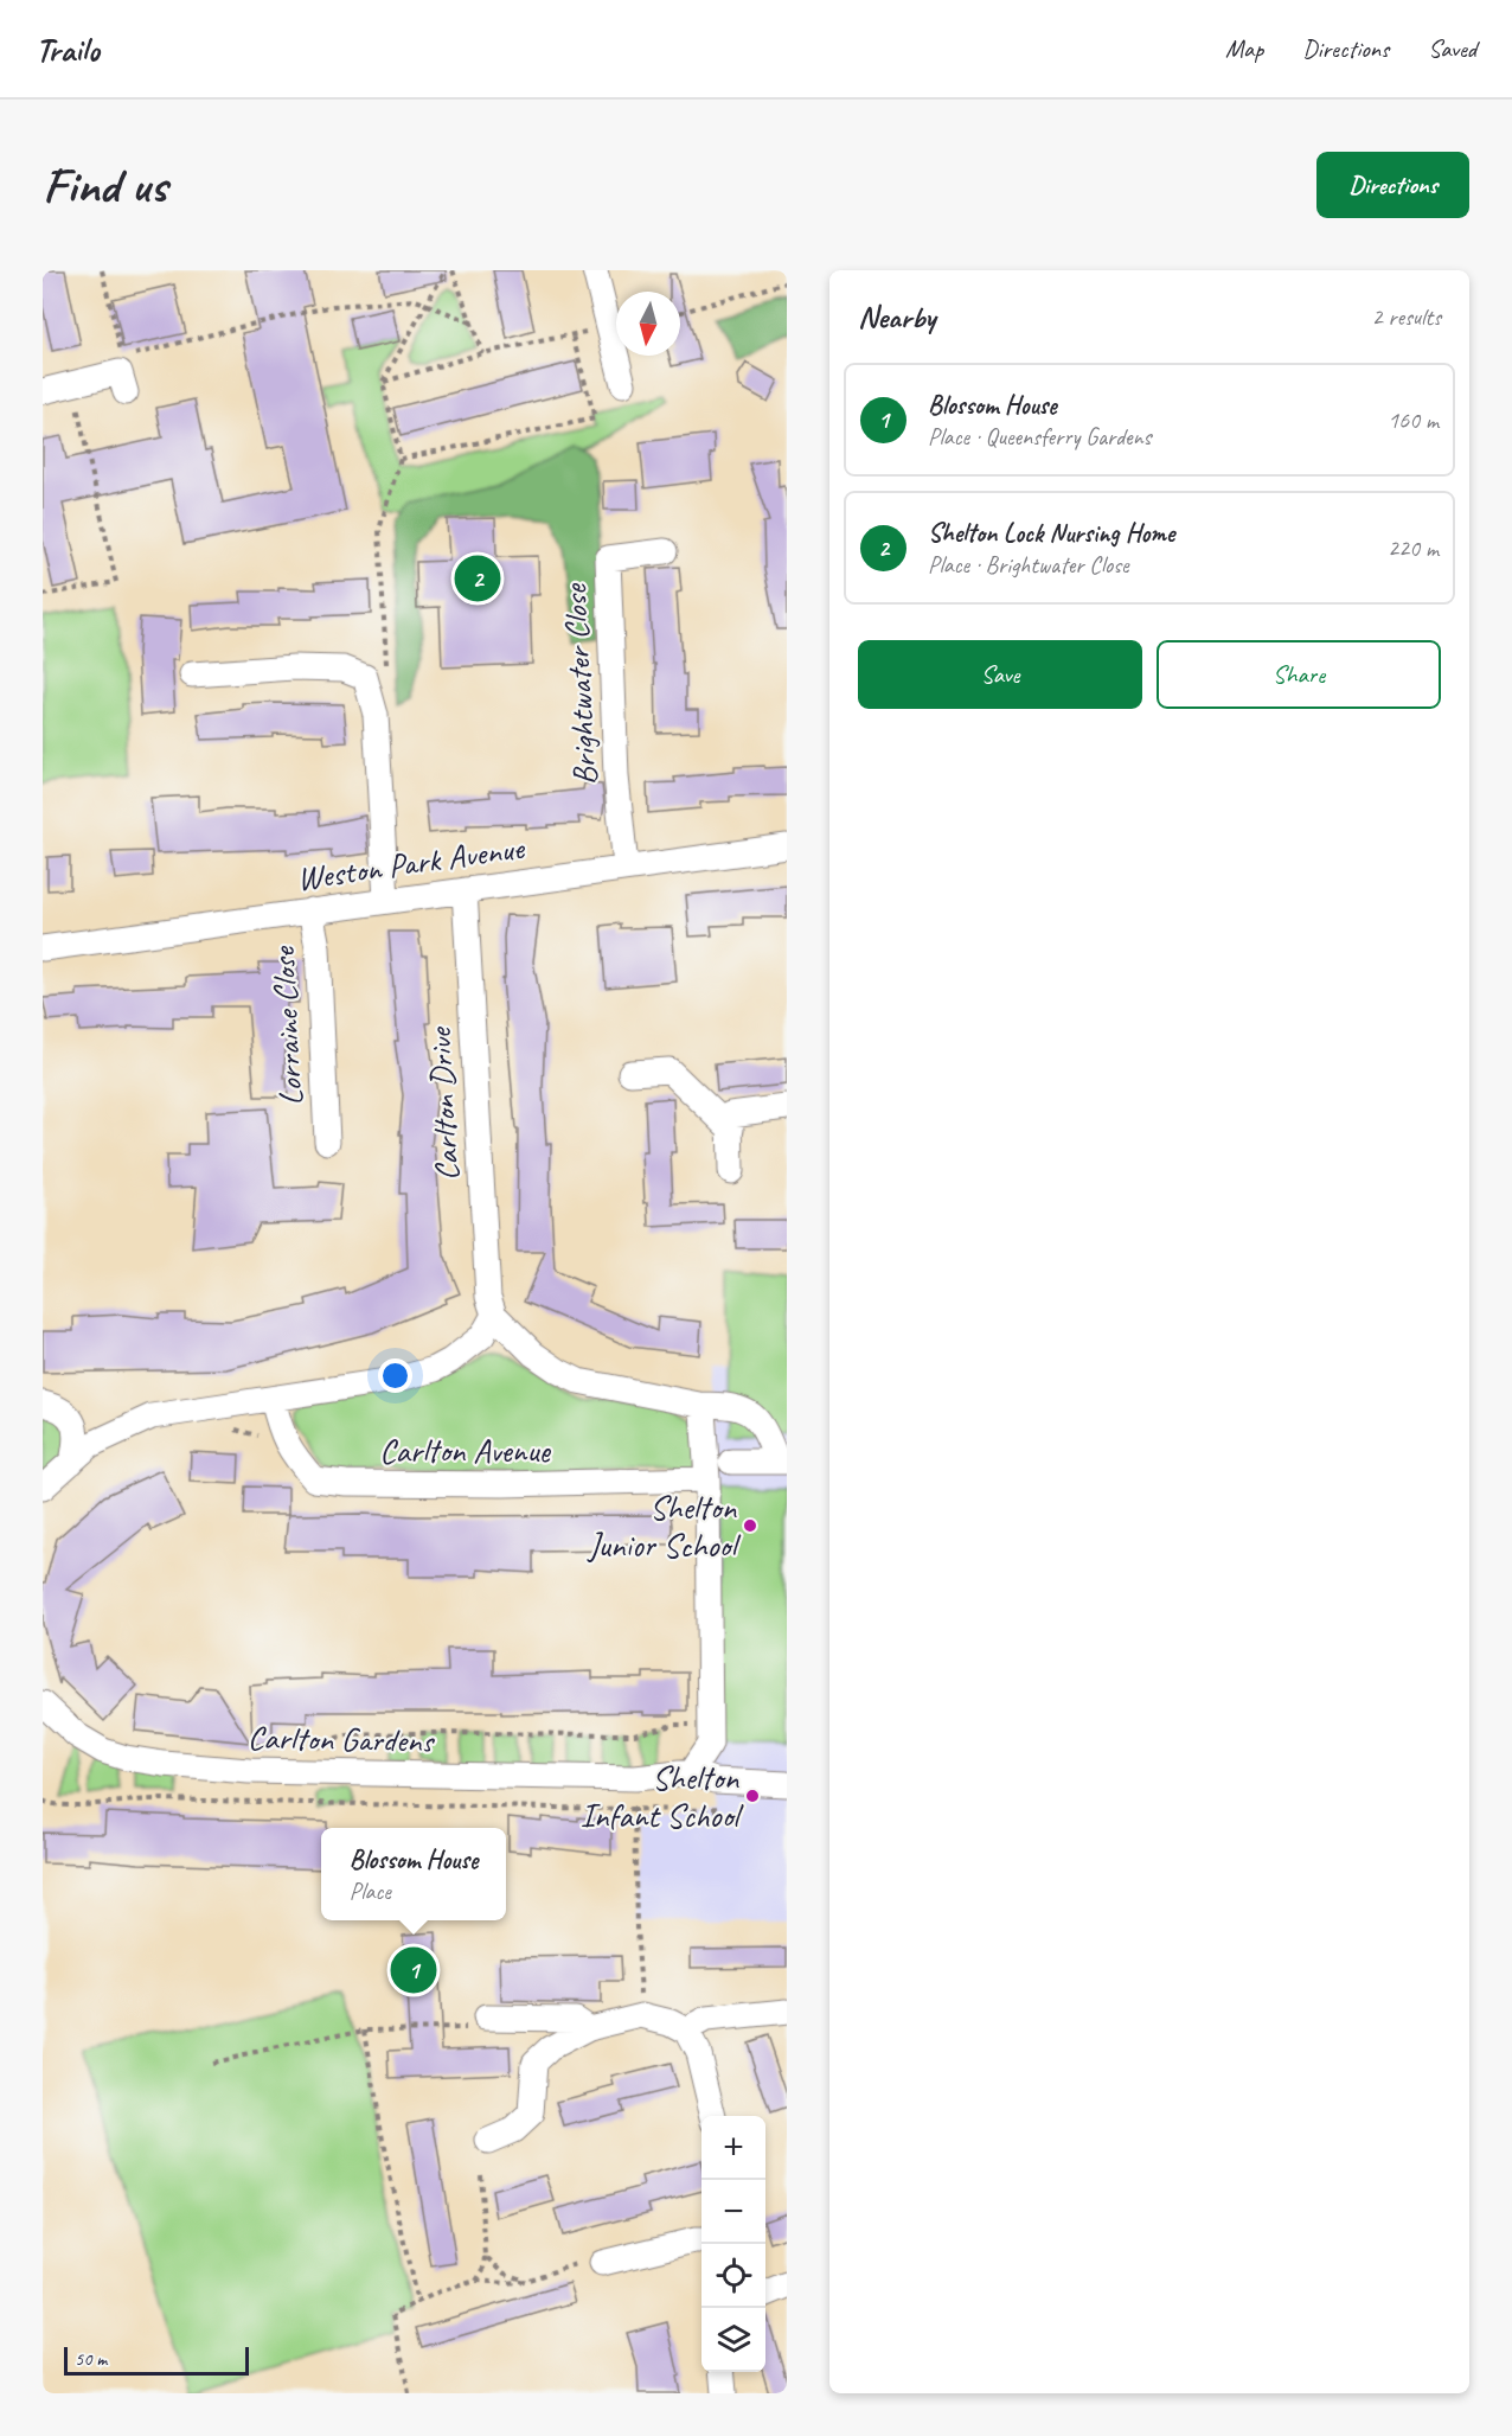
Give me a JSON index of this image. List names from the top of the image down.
{
  "streets": {
    "street": [
      "Brightwater Close",
      "Weston Park Avenue",
      "Lorraine Close",
      "Carlton Drive",
      "Carlton Avenue",
      "Carlton Gardens"
    ]
  },
  "crossings": [
    ["Brightwater Close", "Weston Park Avenue"],
    ["Weston Park Avenue", "Lorraine Close"],
    ["Weston Park Avenue", "Carlton Drive"],
    ["Carlton Drive", "Carlton Avenue"]
  ],
  "places": ["Shelton Junior School", "Shelton Infant School"],
  "scale_bar": "50 m",
  "north": "bottom",
  "page": {
    "header": "Trailo",
    "nav": ["Map", "Directions", "Saved"],
    "buttons": [
      "Directions",
      ["Save", "Share"]
    ],
    "title": "Find us",
    "heading": ["Nearby", "2 results"],
    "list": [
      {
        "mark": "1",
        "name": "Blossom House",
        "note": "Place · Queensferry Gardens",
        "value": "160 m"
      },
      {
        "mark": "2",
        "name": "Shelton Lock Nursing Home",
        "note": "Place · Brightwater Close",
        "value": "220 m"
      }
    ],
    "pins": ["2", "1"],
    "popup": ["Blossom House", "Place"],
    "map_buttons": ["+", "−"],
    "scale": "50 m"
  }
}
